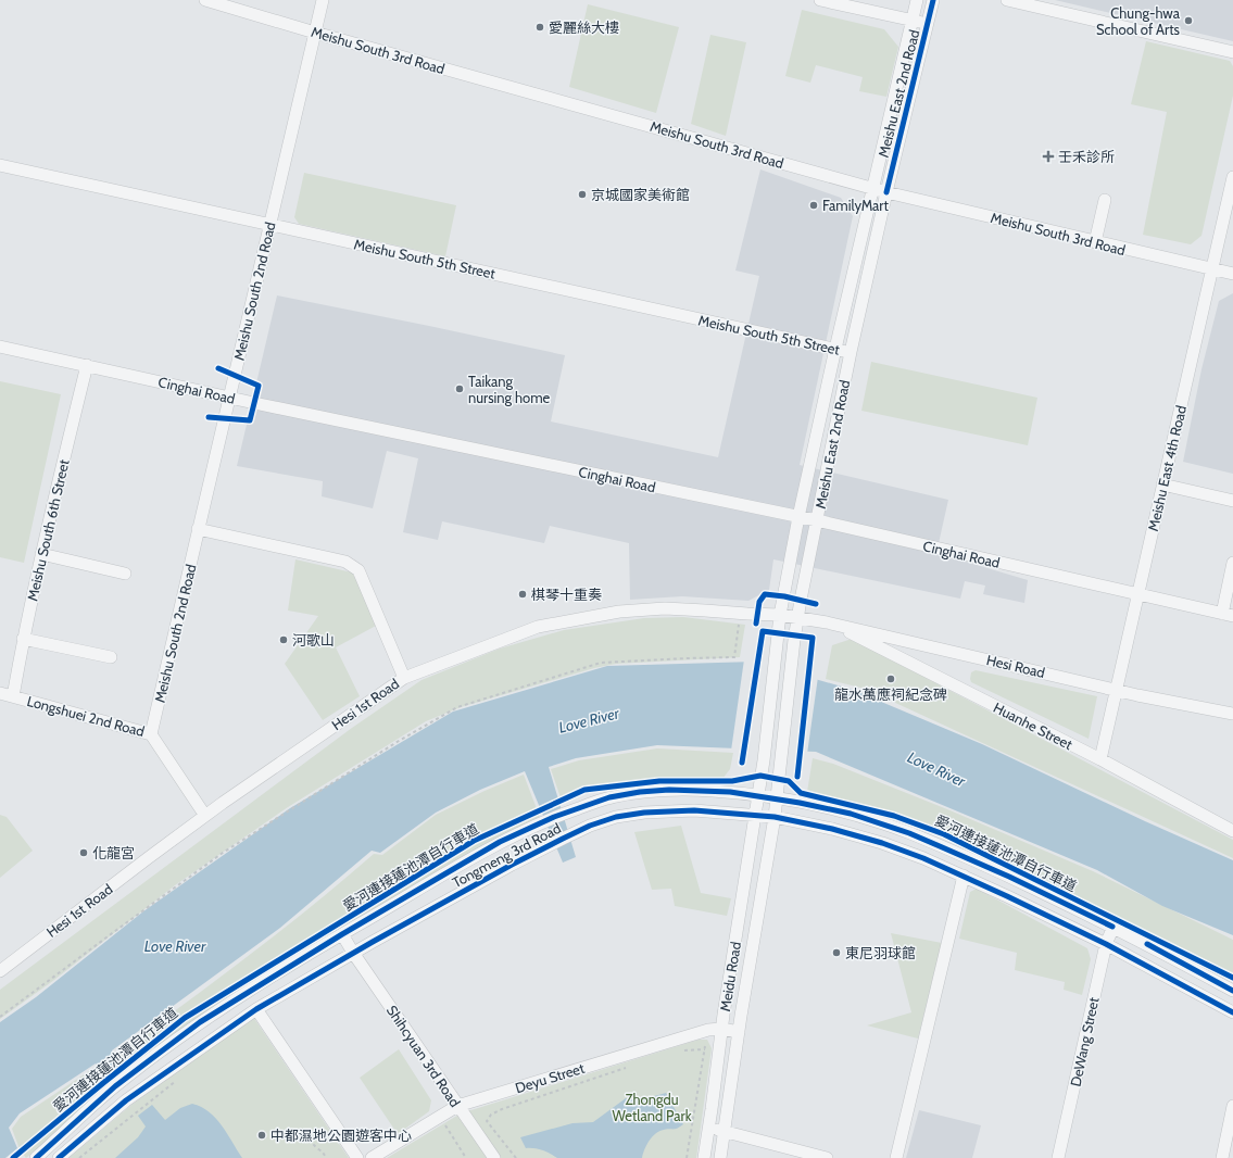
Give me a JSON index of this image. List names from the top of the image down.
{
  "streets": {
    "street": [
      "Meishu South 3rd Road",
      "Meishu East 2nd Road",
      "Meishu South 5th Street",
      "Meishu South 2nd Road",
      "Cinghai Road",
      "Meishu East 4th Road",
      "Meishu South 6th Street",
      "Hesi Road",
      "Hesi 1st Road",
      "Longshuei 2nd Road",
      "Huanhe Street",
      "Tongmeng 3rd Road",
      "Meidu Road",
      "DeWang Street",
      "Shihcyuan 3rd Road",
      "Deyu Street"
    ],
    "cycle path": ["愛河連接蓮池潭自行車道"]
  },
  "crossings": [
    ["Meishu South 3rd Road", "Meishu East 2nd Road"],
    ["Meishu South 3rd Road", "Meishu South 2nd Road"],
    ["Meishu South 3rd Road", "Meishu East 4th Road"],
    ["Meishu East 2nd Road", "Meishu South 5th Street"],
    ["Meishu East 2nd Road", "Cinghai Road"],
    ["Meishu East 2nd Road", "Hesi Road"],
    ["Meishu East 2nd Road", "Hesi 1st Road"],
    ["Meishu East 2nd Road", "Tongmeng 3rd Road"],
    ["Meishu East 2nd Road", "Meidu Road"],
    ["Meishu South 5th Street", "Meishu South 2nd Road"],
    ["Meishu South 2nd Road", "Cinghai Road"],
    ["Meishu South 2nd Road", "Longshuei 2nd Road"],
    ["Cinghai Road", "Meishu East 4th Road"],
    ["Cinghai Road", "Meishu South 6th Street"],
    ["Meishu East 4th Road", "Hesi Road"],
    ["Meishu East 4th Road", "Huanhe Street"],
    ["Meishu South 6th Street", "Longshuei 2nd Road"],
    ["Hesi Road", "Hesi 1st Road"],
    ["Hesi Road", "Huanhe Street"],
    ["Hesi 1st Road", "Longshuei 2nd Road"],
    ["Tongmeng 3rd Road", "Meidu Road"],
    ["Tongmeng 3rd Road", "DeWang Street"],
    ["Tongmeng 3rd Road", "Shihcyuan 3rd Road"],
    ["Meidu Road", "Deyu Street"],
    ["Shihcyuan 3rd Road", "Deyu Street"]
  ],
  "water": ["Love River"],
  "parks": ["Zhongdu Wetland Park"],
  "places": {
    "other": [
      "Chung-hwa School of Arts",
      "愛麗絲大樓",
      "京城國家美術館",
      "FamilyMart",
      "Taikang nursing home",
      "棋琴十重奏",
      "河歌山",
      "龍水萬應祠紀念碑",
      "化龍宮",
      "東尼羽球館",
      "中都濕地公園遊客中心"
    ],
    "health": ["壬禾診所"]
  }
}
